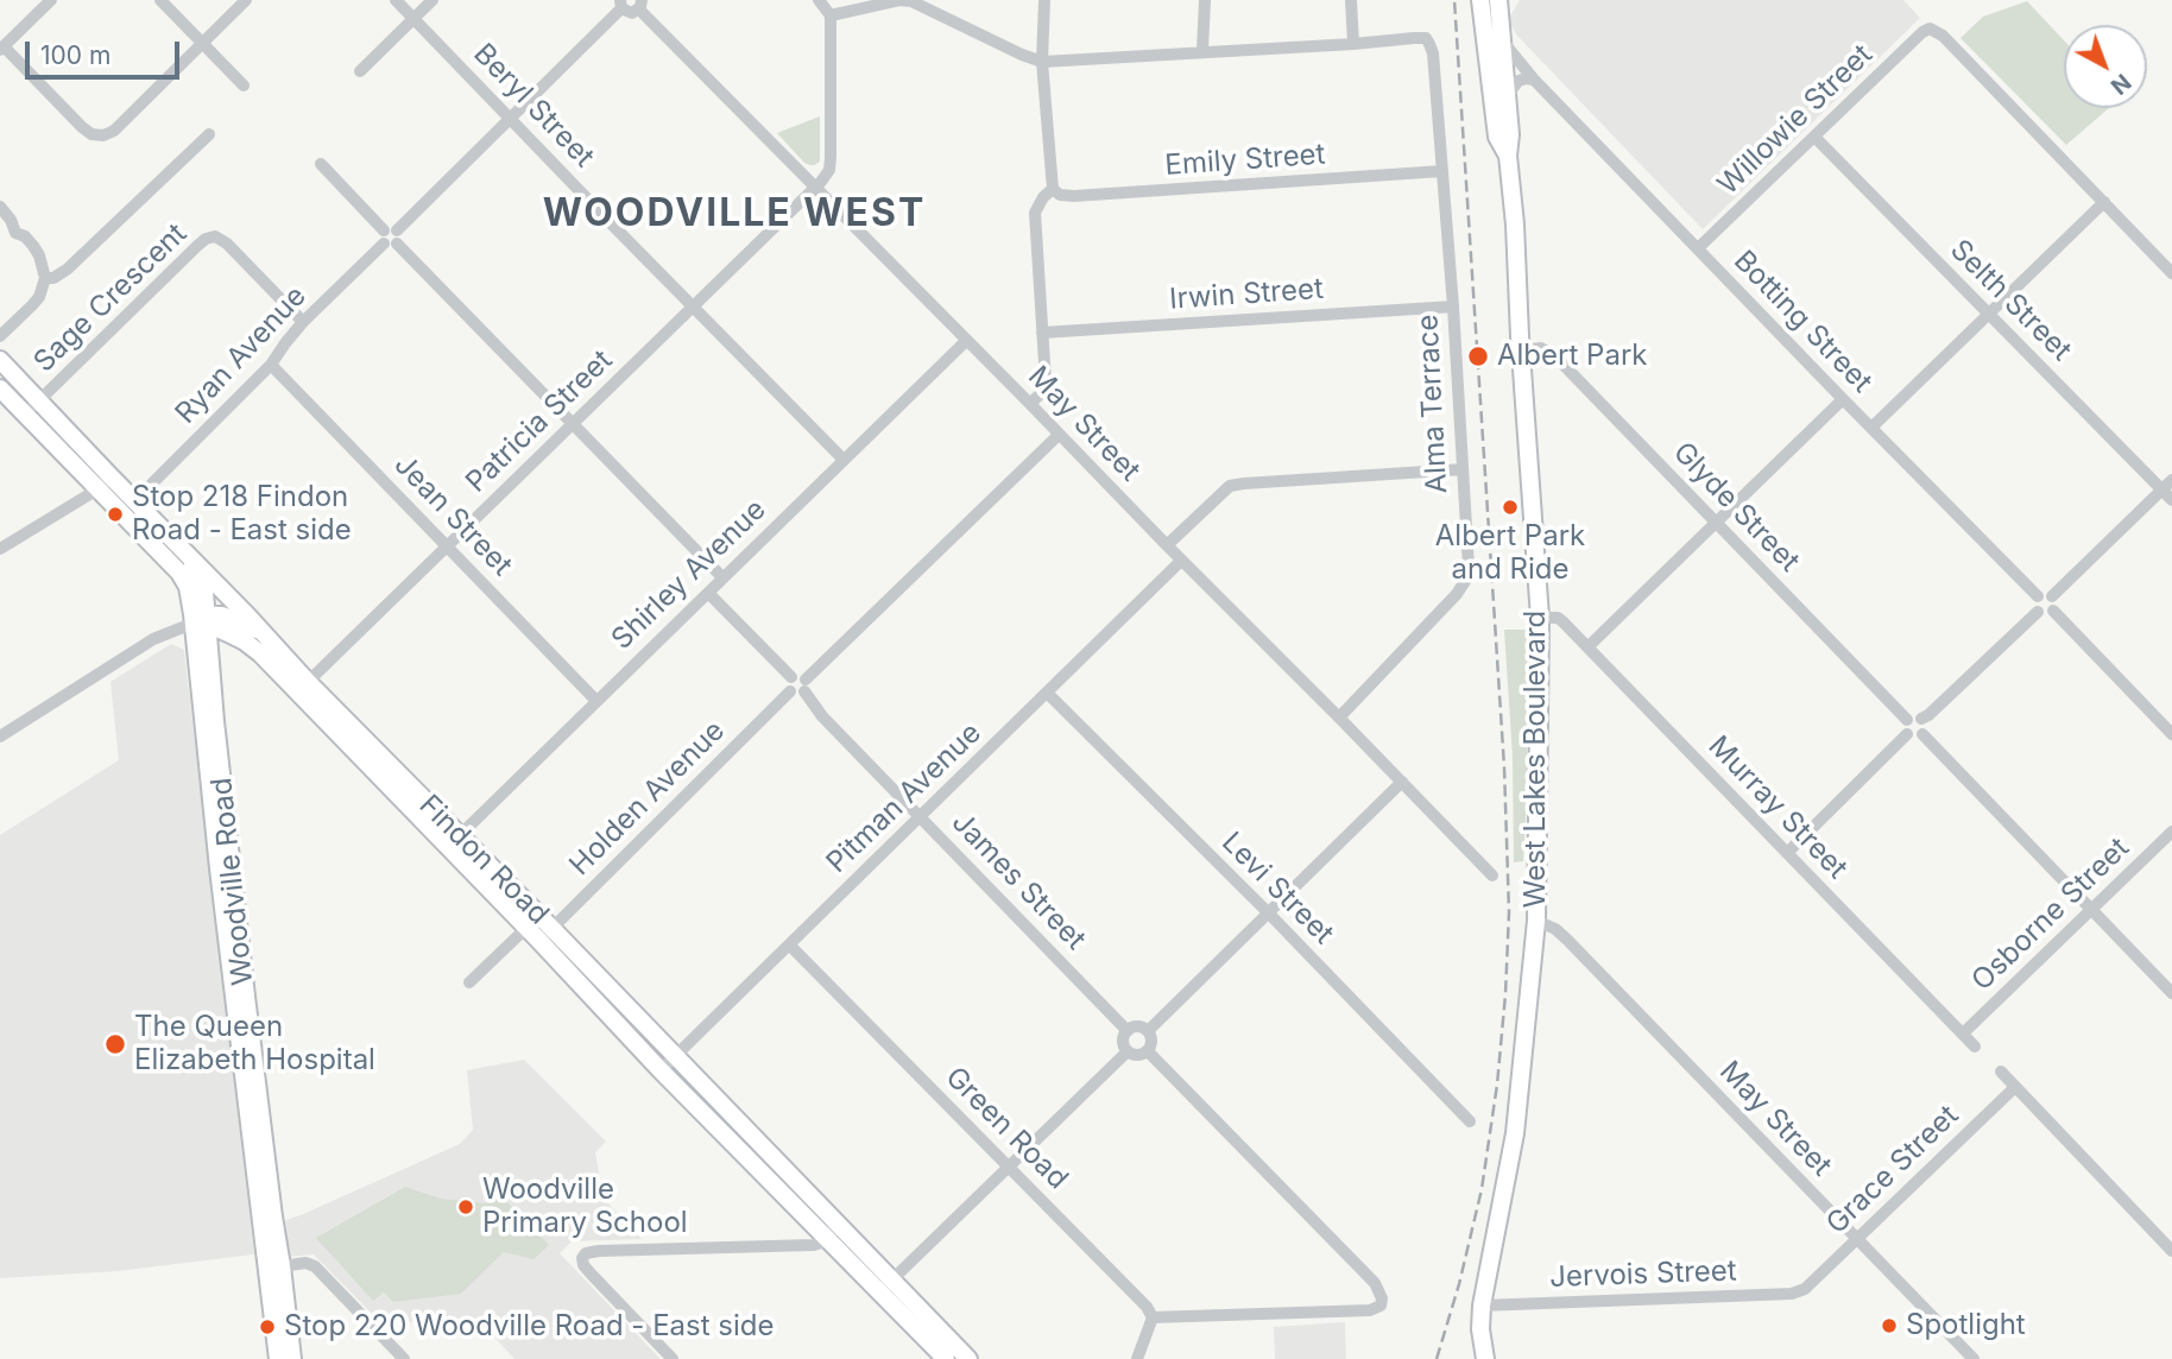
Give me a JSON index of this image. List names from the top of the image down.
{
  "streets": {
    "main road": ["West Lakes Boulevard", "Findon Road", "Woodville Road"],
    "street": [
      "Beryl Street",
      "Willowie Street",
      "Emily Street",
      "Irwin Street",
      "Sage Crescent",
      "Selth Street",
      "Botting Street",
      "Ryan Avenue",
      "Alma Terrace",
      "Patricia Street",
      "May Street",
      "Glyde Street",
      "Jean Street",
      "Shirley Avenue",
      "Holden Avenue",
      "Pitman Avenue",
      "Murray Street",
      "James Street",
      "Levi Street",
      "Osborne Street",
      "Green Road",
      "Grace Street",
      "Jervois Street"
    ]
  },
  "crossings": [
    ["Beryl Street", "Ryan Avenue"],
    ["Beryl Street", "Patricia Street"],
    ["Beryl Street", "Shirley Avenue"],
    ["Willowie Street", "Selth Street"],
    ["Willowie Street", "Botting Street"],
    ["Emily Street", "Alma Terrace"],
    ["Irwin Street", "Alma Terrace"],
    ["Sage Crescent", "Ryan Avenue"],
    ["Sage Crescent", "Findon Road"],
    ["Botting Street", "West Lakes Boulevard"],
    ["Ryan Avenue", "Jean Street"],
    ["Ryan Avenue", "Findon Road"],
    ["Alma Terrace", "May Street"],
    ["Patricia Street", "May Street"],
    ["Patricia Street", "Jean Street"],
    ["Patricia Street", "Findon Road"],
    ["May Street", "Shirley Avenue"],
    ["May Street", "West Lakes Boulevard"],
    ["May Street", "Pitman Avenue"],
    ["May Street", "Grace Street"],
    ["Glyde Street", "West Lakes Boulevard"],
    ["Jean Street", "Shirley Avenue"],
    ["Shirley Avenue", "Findon Road"],
    ["West Lakes Boulevard", "Murray Street"],
    ["West Lakes Boulevard", "Jervois Street"],
    ["Holden Avenue", "Findon Road"],
    ["Holden Avenue", "James Street"],
    ["Pitman Avenue", "Findon Road"],
    ["Pitman Avenue", "James Street"],
    ["Pitman Avenue", "Levi Street"],
    ["Pitman Avenue", "Green Road"],
    ["Murray Street", "Osborne Street"],
    ["Findon Road", "Woodville Road"],
    ["Grace Street", "Jervois Street"]
  ],
  "districts": ["WOODVILLE WEST"],
  "places": [
    "Albert Park",
    "Albert Park and Ride",
    "Stop 218 Findon Road - East side",
    "The Queen Elizabeth Hospital",
    "Woodville Primary School",
    "Spotlight",
    "Stop 220 Woodville Road - East side"
  ],
  "scale_bar": "100 m",
  "north": "bottom right"
}
